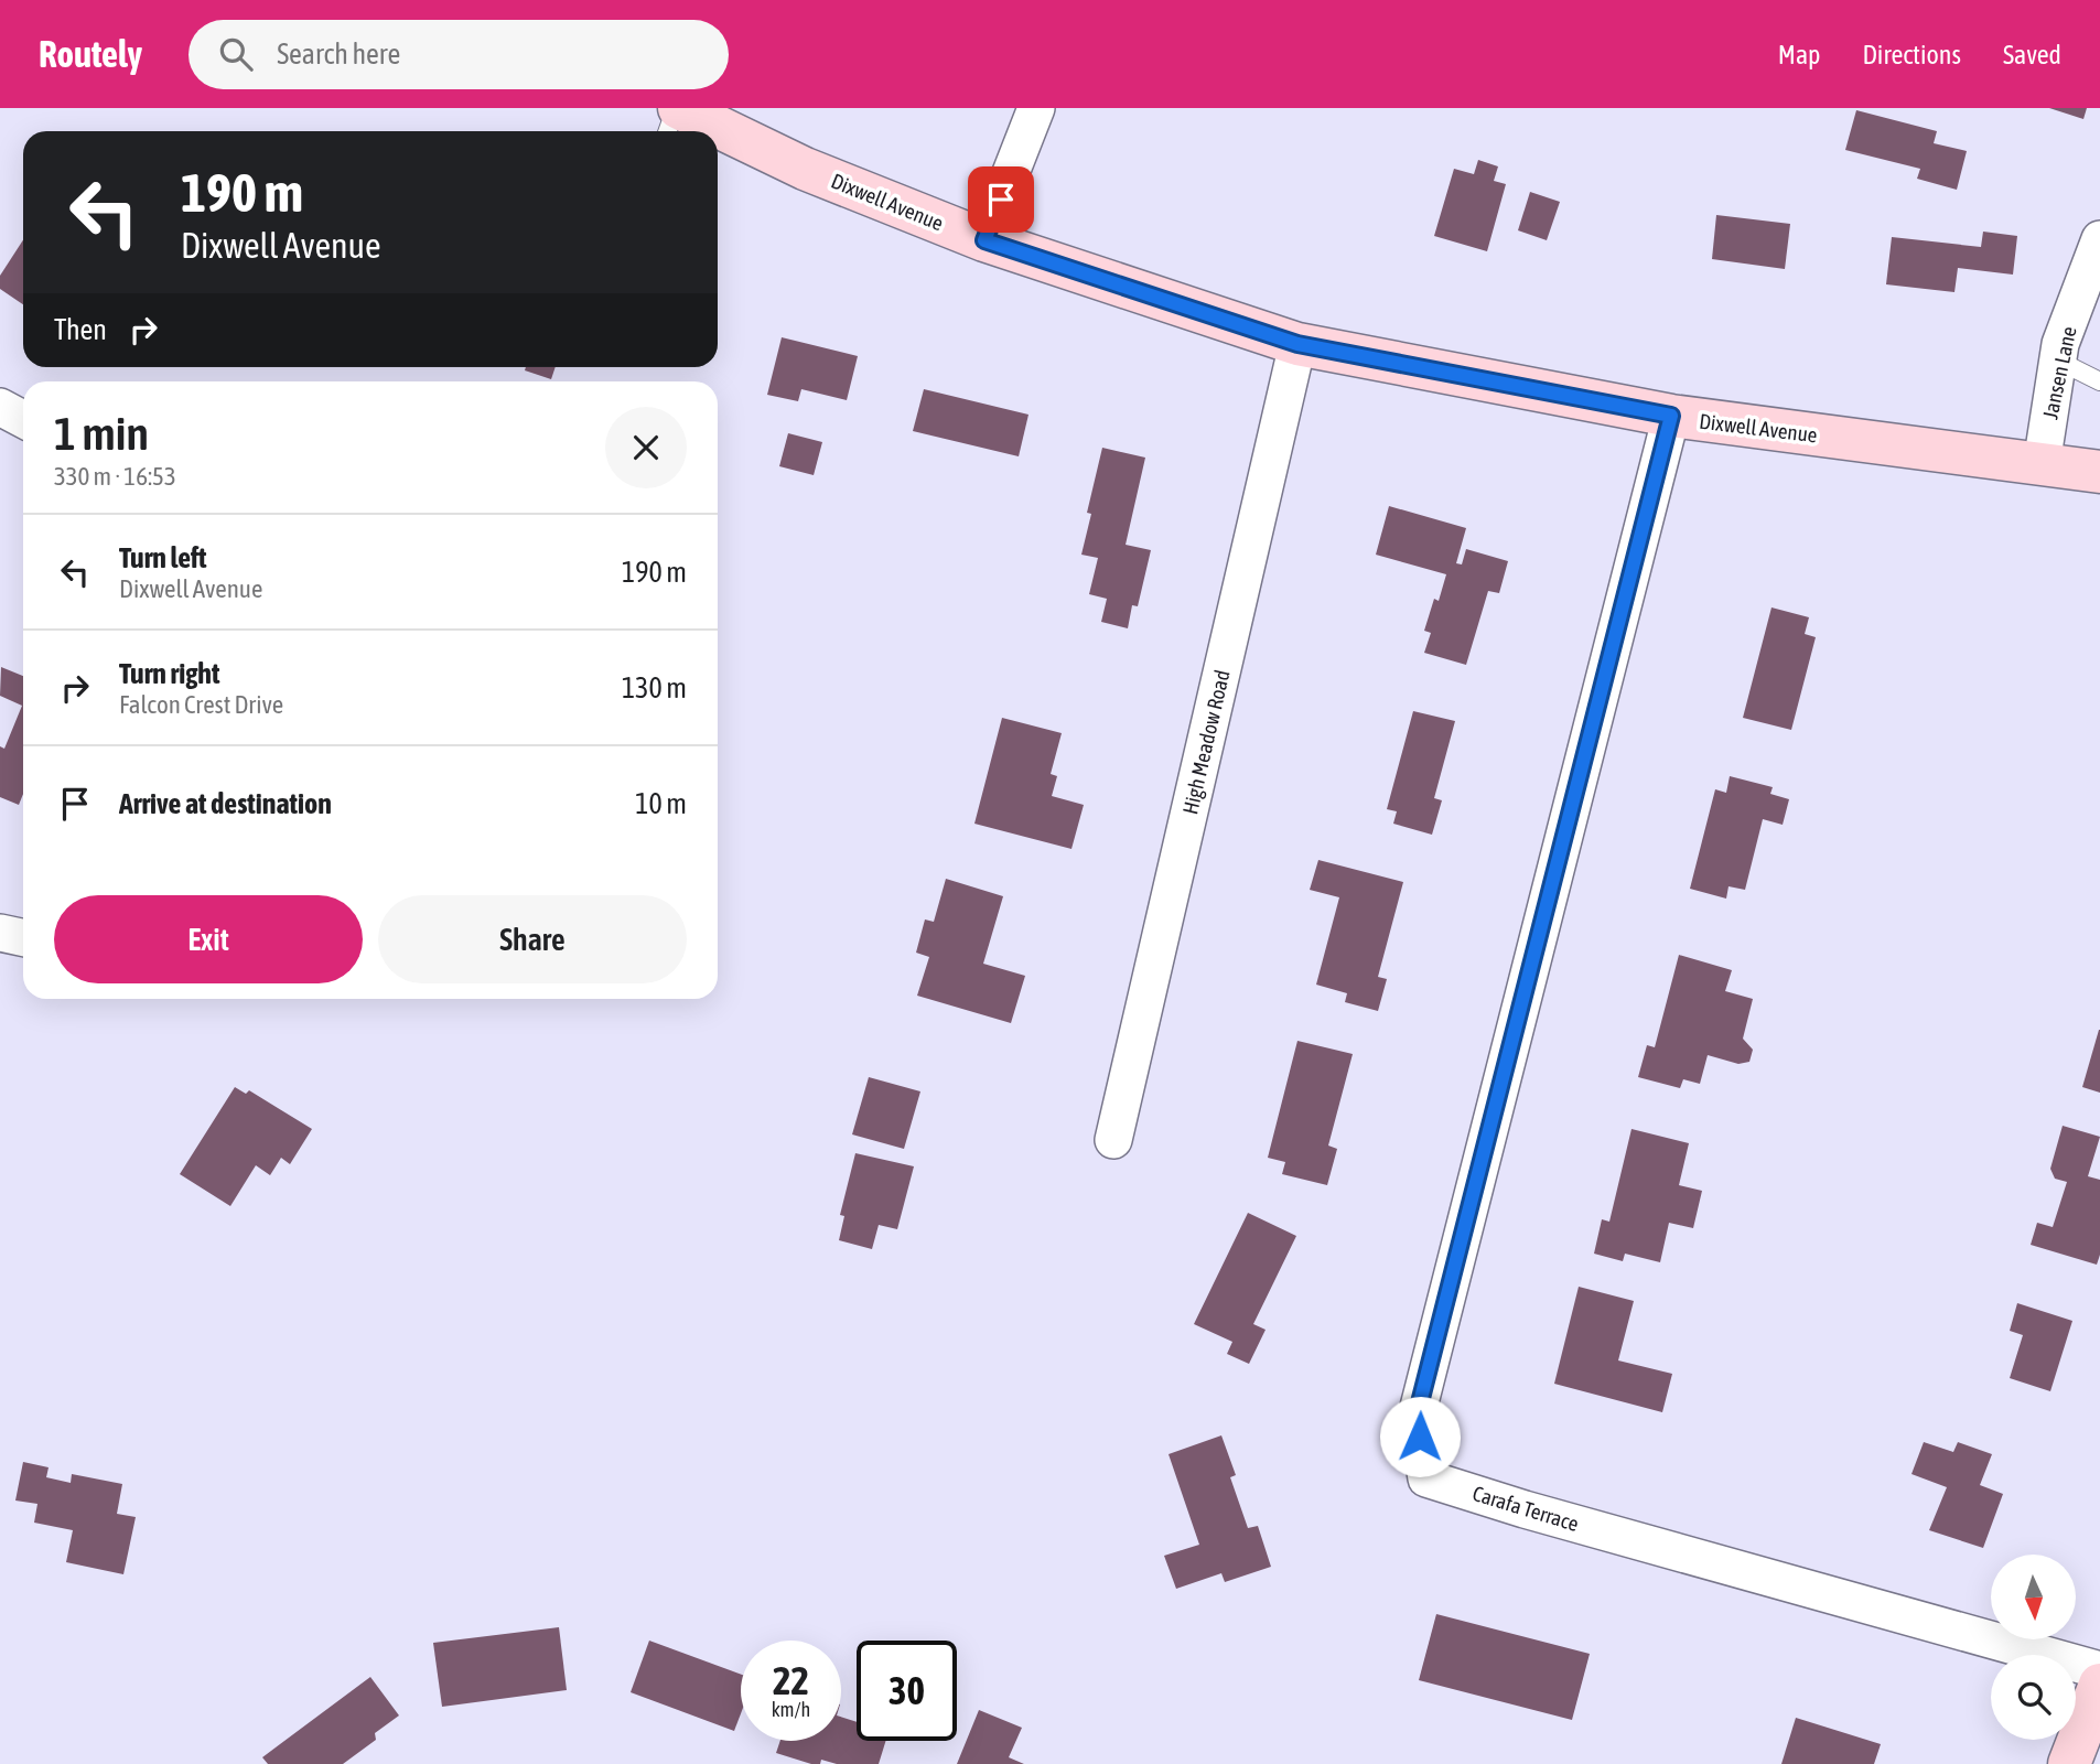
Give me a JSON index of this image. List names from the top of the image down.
{
  "streets": {
    "main road": ["Dixwell Avenue"],
    "street": ["Jansen Lane", "High Meadow Road", "Carafa Terrace"]
  },
  "crossings": [
    ["Dixwell Avenue", "Jansen Lane"],
    ["Dixwell Avenue", "High Meadow Road"],
    ["Dixwell Avenue", "Carafa Terrace"]
  ],
  "north": "bottom",
  "page": {
    "header": "Routely",
    "search": "Search here",
    "nav": ["Map", "Directions", "Saved"],
    "turn": ["190 m", "Dixwell Avenue"],
    "then": "Then",
    "heading": ["1 min", "330 m · 16:53"],
    "list": [
      {
        "name": "Turn left",
        "note": "Dixwell Avenue",
        "value": "190 m"
      },
      {
        "name": "Turn right",
        "note": "Falcon Crest Drive",
        "value": "130 m"
      },
      {
        "name": "Arrive at destination",
        "value": "10 m"
      }
    ],
    "buttons": ["Exit", "Share"],
    "speed": "22 km/h",
    "limit": "30"
  }
}
